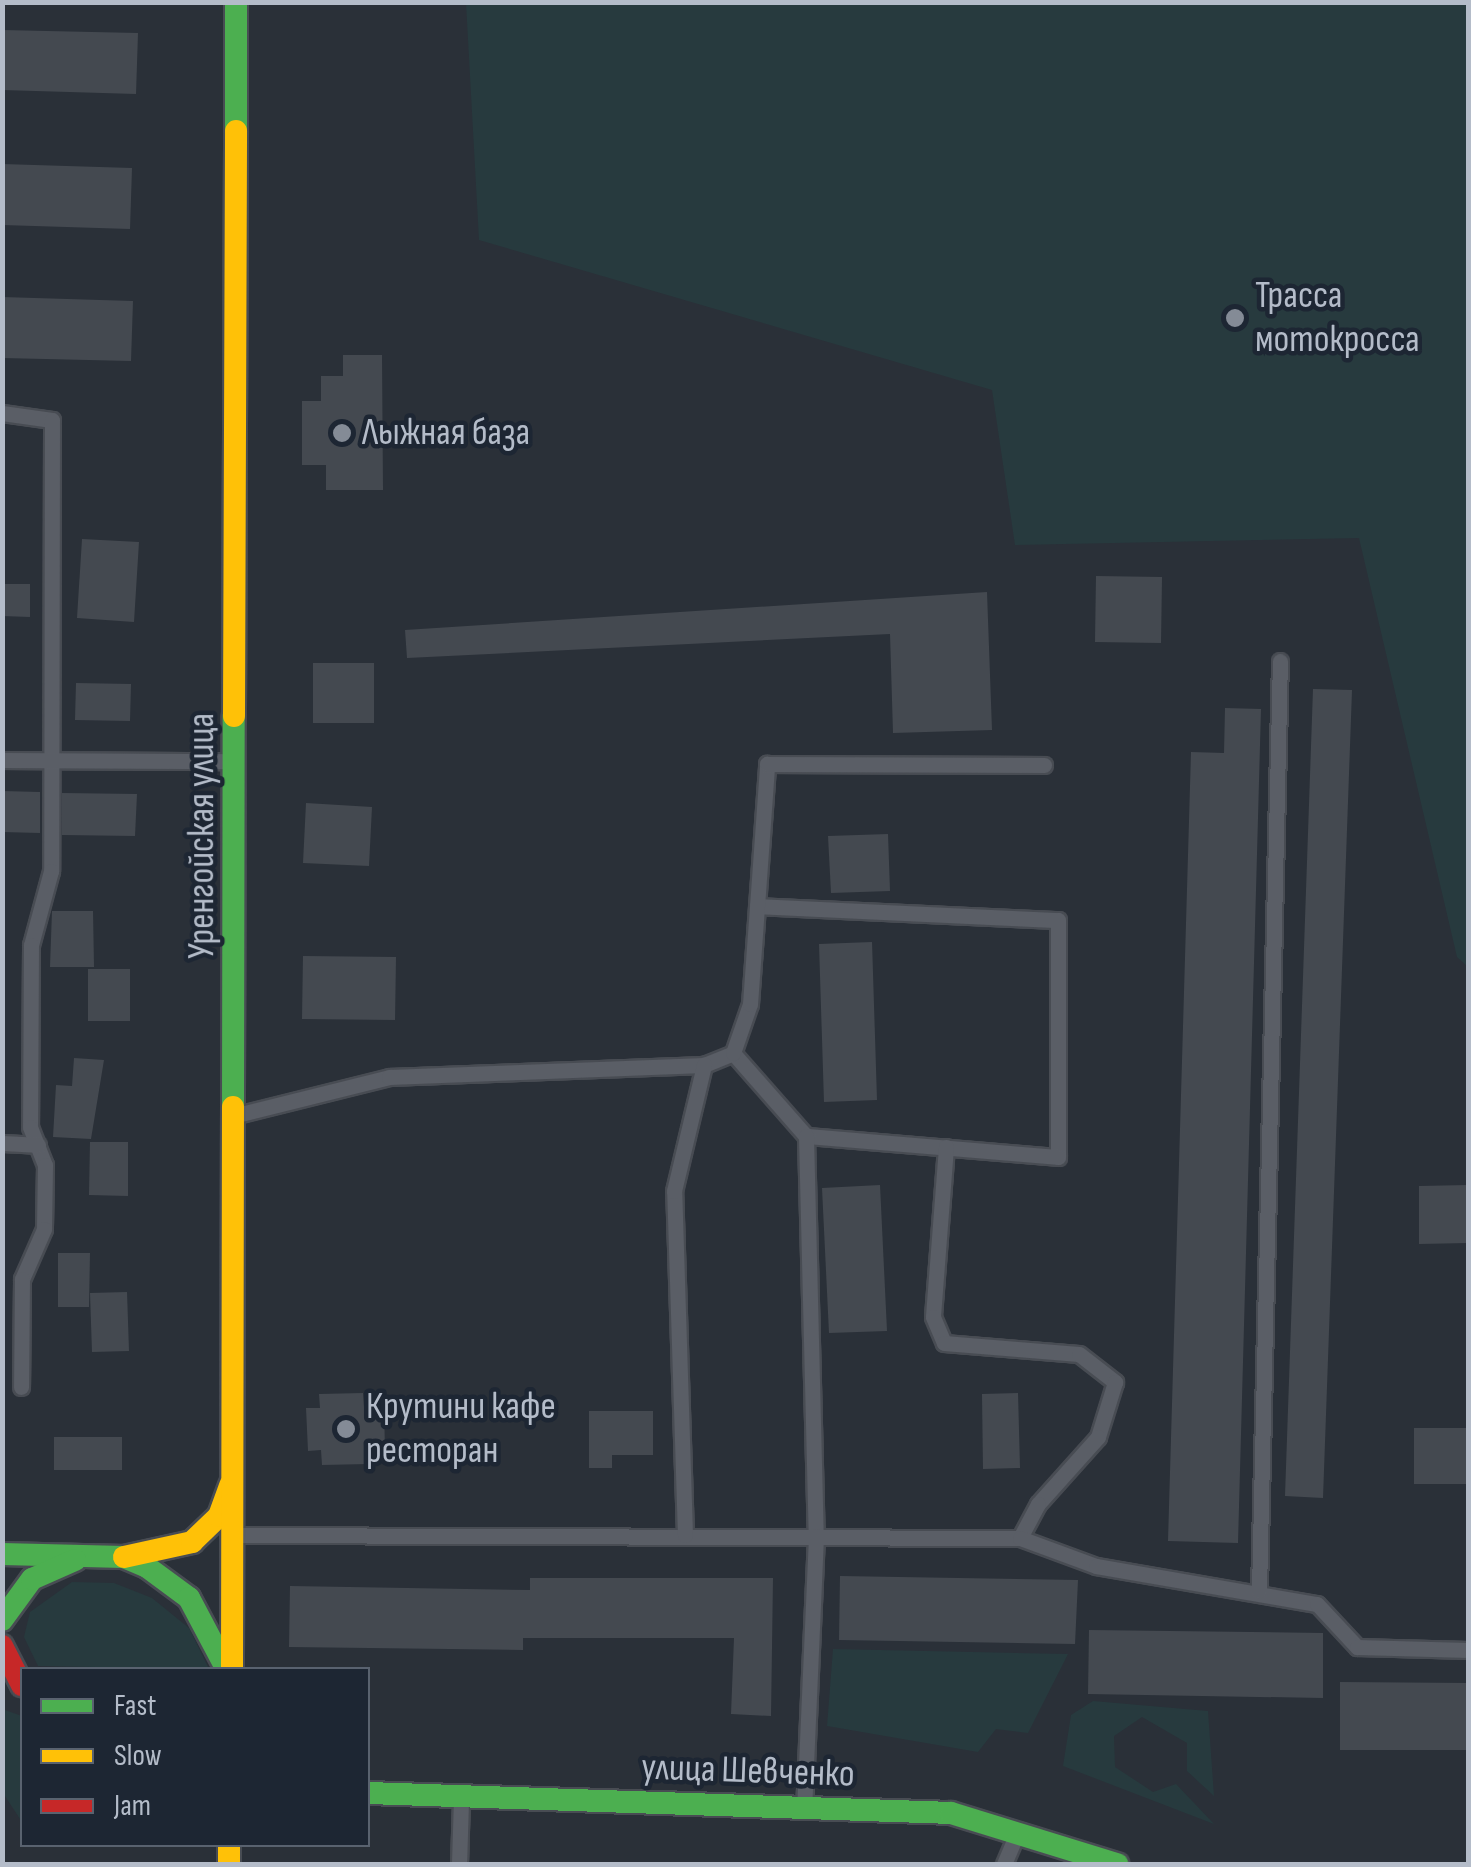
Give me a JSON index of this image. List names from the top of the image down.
{
  "streets": {
    "street": ["Уренгойская улица", "улица Шевченко"]
  },
  "places": ["Трасса мотокросса", "Лыжная база", "Крутини кафе ресторан"],
  "legend": ["Fast", "Slow", "Jam"]
}
